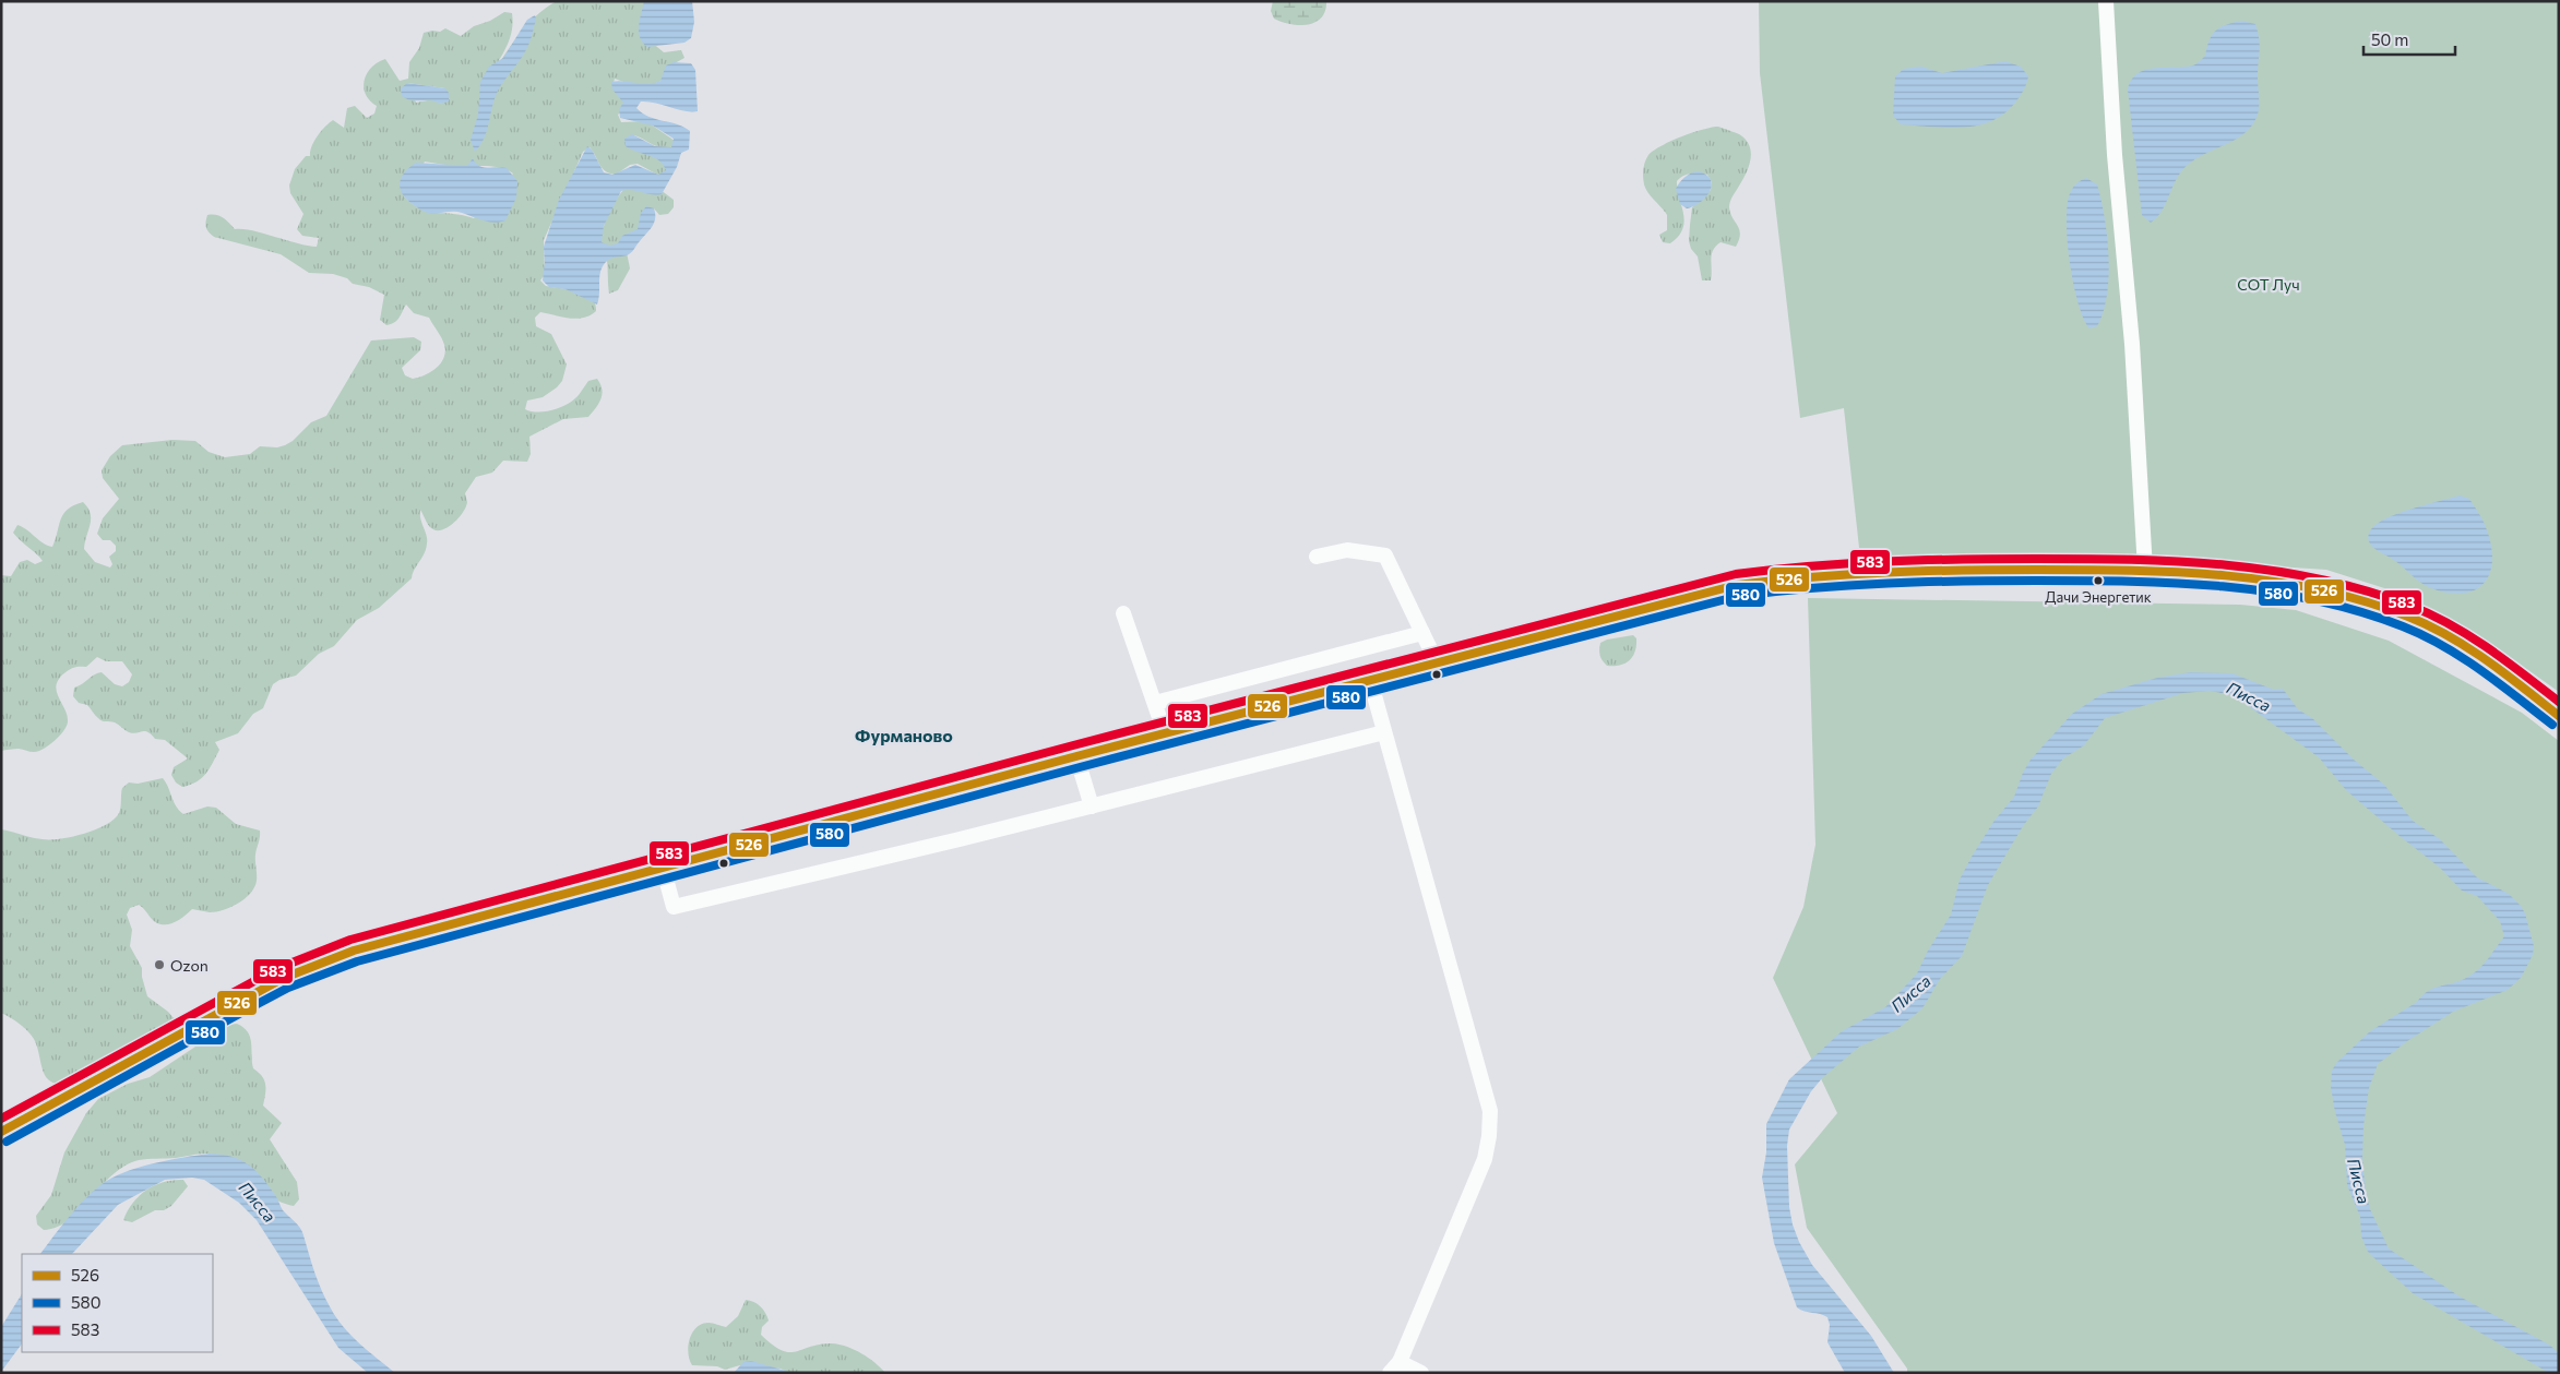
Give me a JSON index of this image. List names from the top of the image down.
{
  "districts": ["Фурманово"],
  "water": ["Писса"],
  "parks": ["СОТ Луч"],
  "places": ["Дачи Энергетик", "Ozon"],
  "lines": ["transit line 583", "transit line 526", "transit line 580"],
  "legend": ["526", "580", "583"],
  "scale_bar": "50 m"
}
